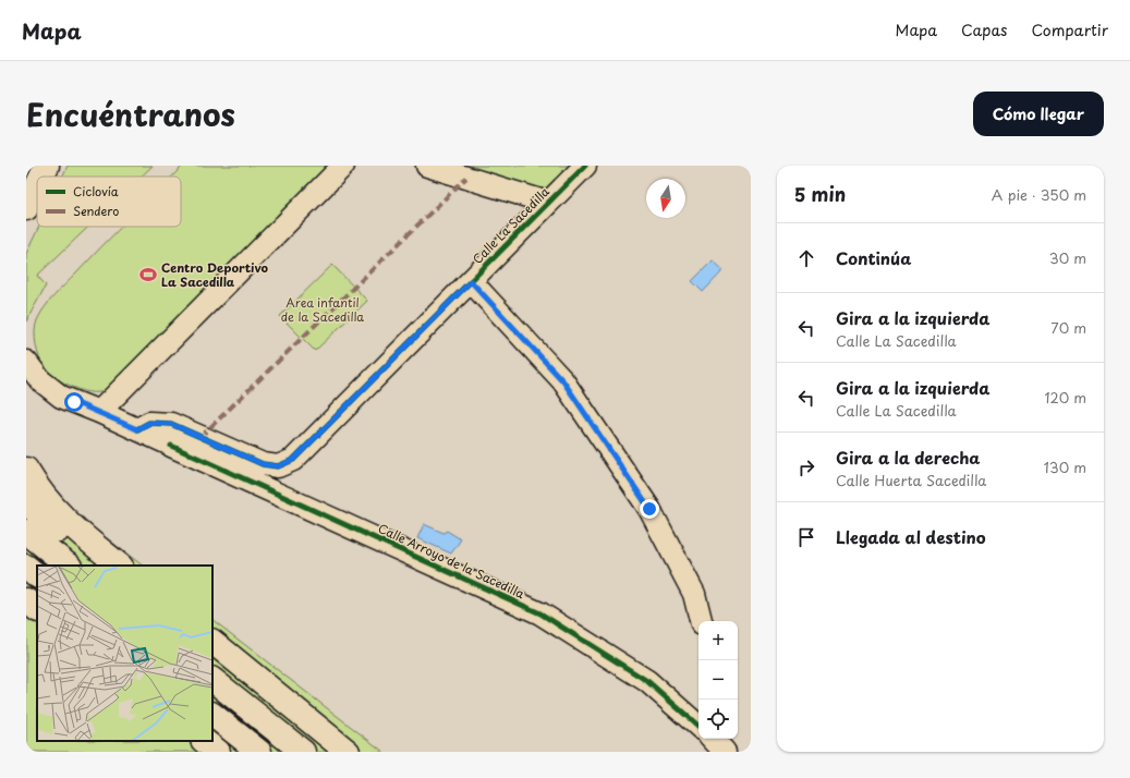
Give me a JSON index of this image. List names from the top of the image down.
{
  "streets": {
    "street": ["Calle La Sacedilla", "Calle Arroyo de la Sacedilla"]
  },
  "crossings": [
    ["Calle La Sacedilla", "Calle Arroyo de la Sacedilla"]
  ],
  "parks": ["Area infantil de la Sacedilla"],
  "places": {
    "sports": ["Centro Deportivo La Sacedilla"]
  },
  "legend": ["Ciclovía", "Sendero"],
  "north": "bottom",
  "page": {
    "header": "Mapa",
    "nav": ["Mapa", "Capas", "Compartir"],
    "title": "Encuéntranos",
    "buttons": "Cómo llegar",
    "heading": ["5 min", "A pie · 350 m"],
    "list": [
      ["Continúa", "30 m"],
      ["Gira a la izquierda", "Calle La Sacedilla", "70 m"],
      ["Gira a la izquierda", "Calle La Sacedilla", "120 m"],
      ["Gira a la derecha", "Calle Huerta Sacedilla", "130 m"],
      "Llegada al destino"
    ],
    "map_buttons": ["+", "−"]
  }
}
